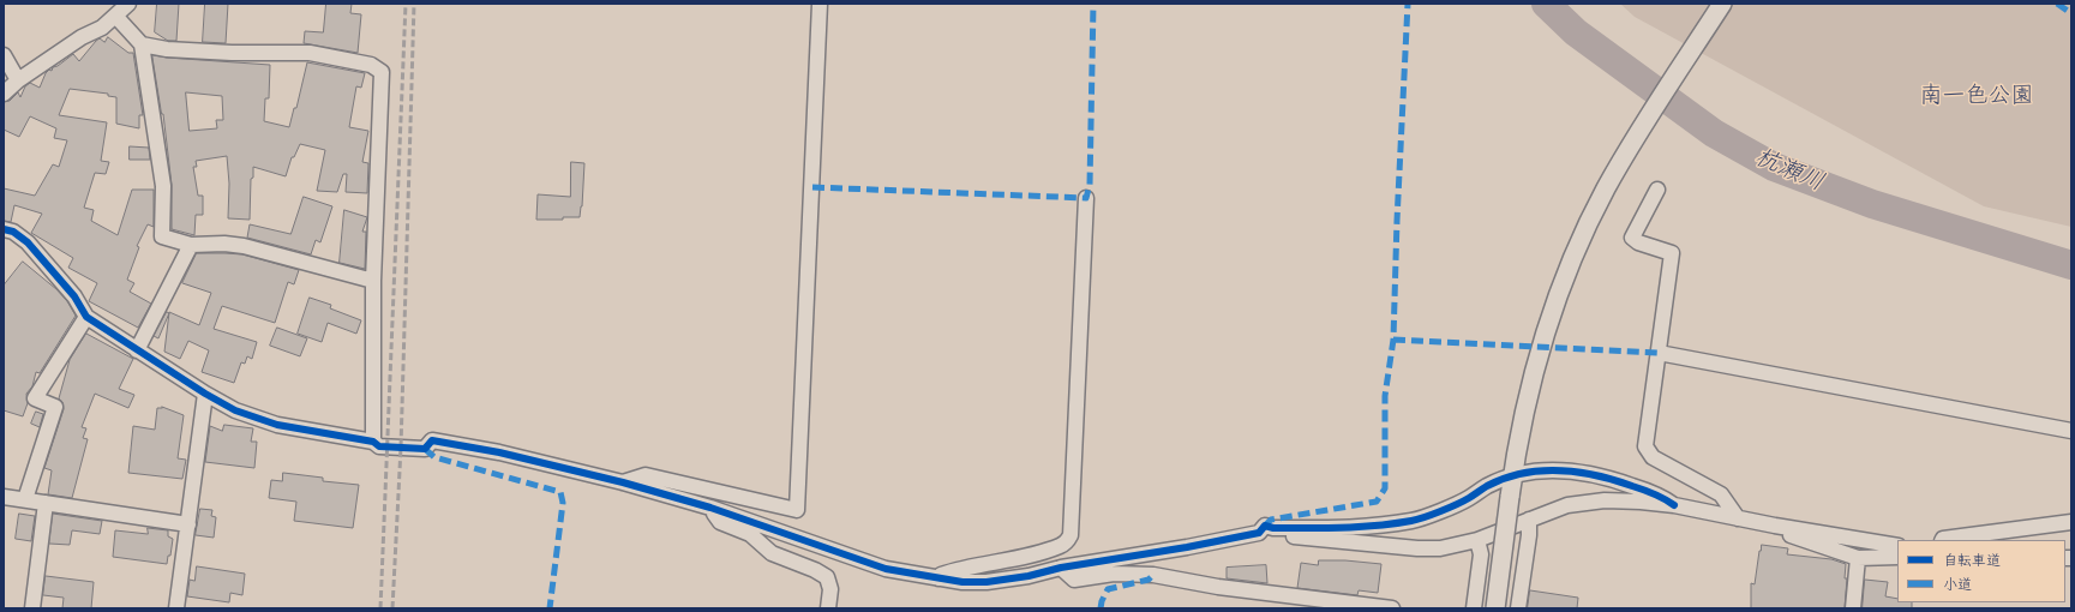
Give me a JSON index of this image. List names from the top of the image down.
{
  "water": ["杭瀬川"],
  "parks": ["南一色公園"],
  "legend": ["自転車道", "小道"]
}
